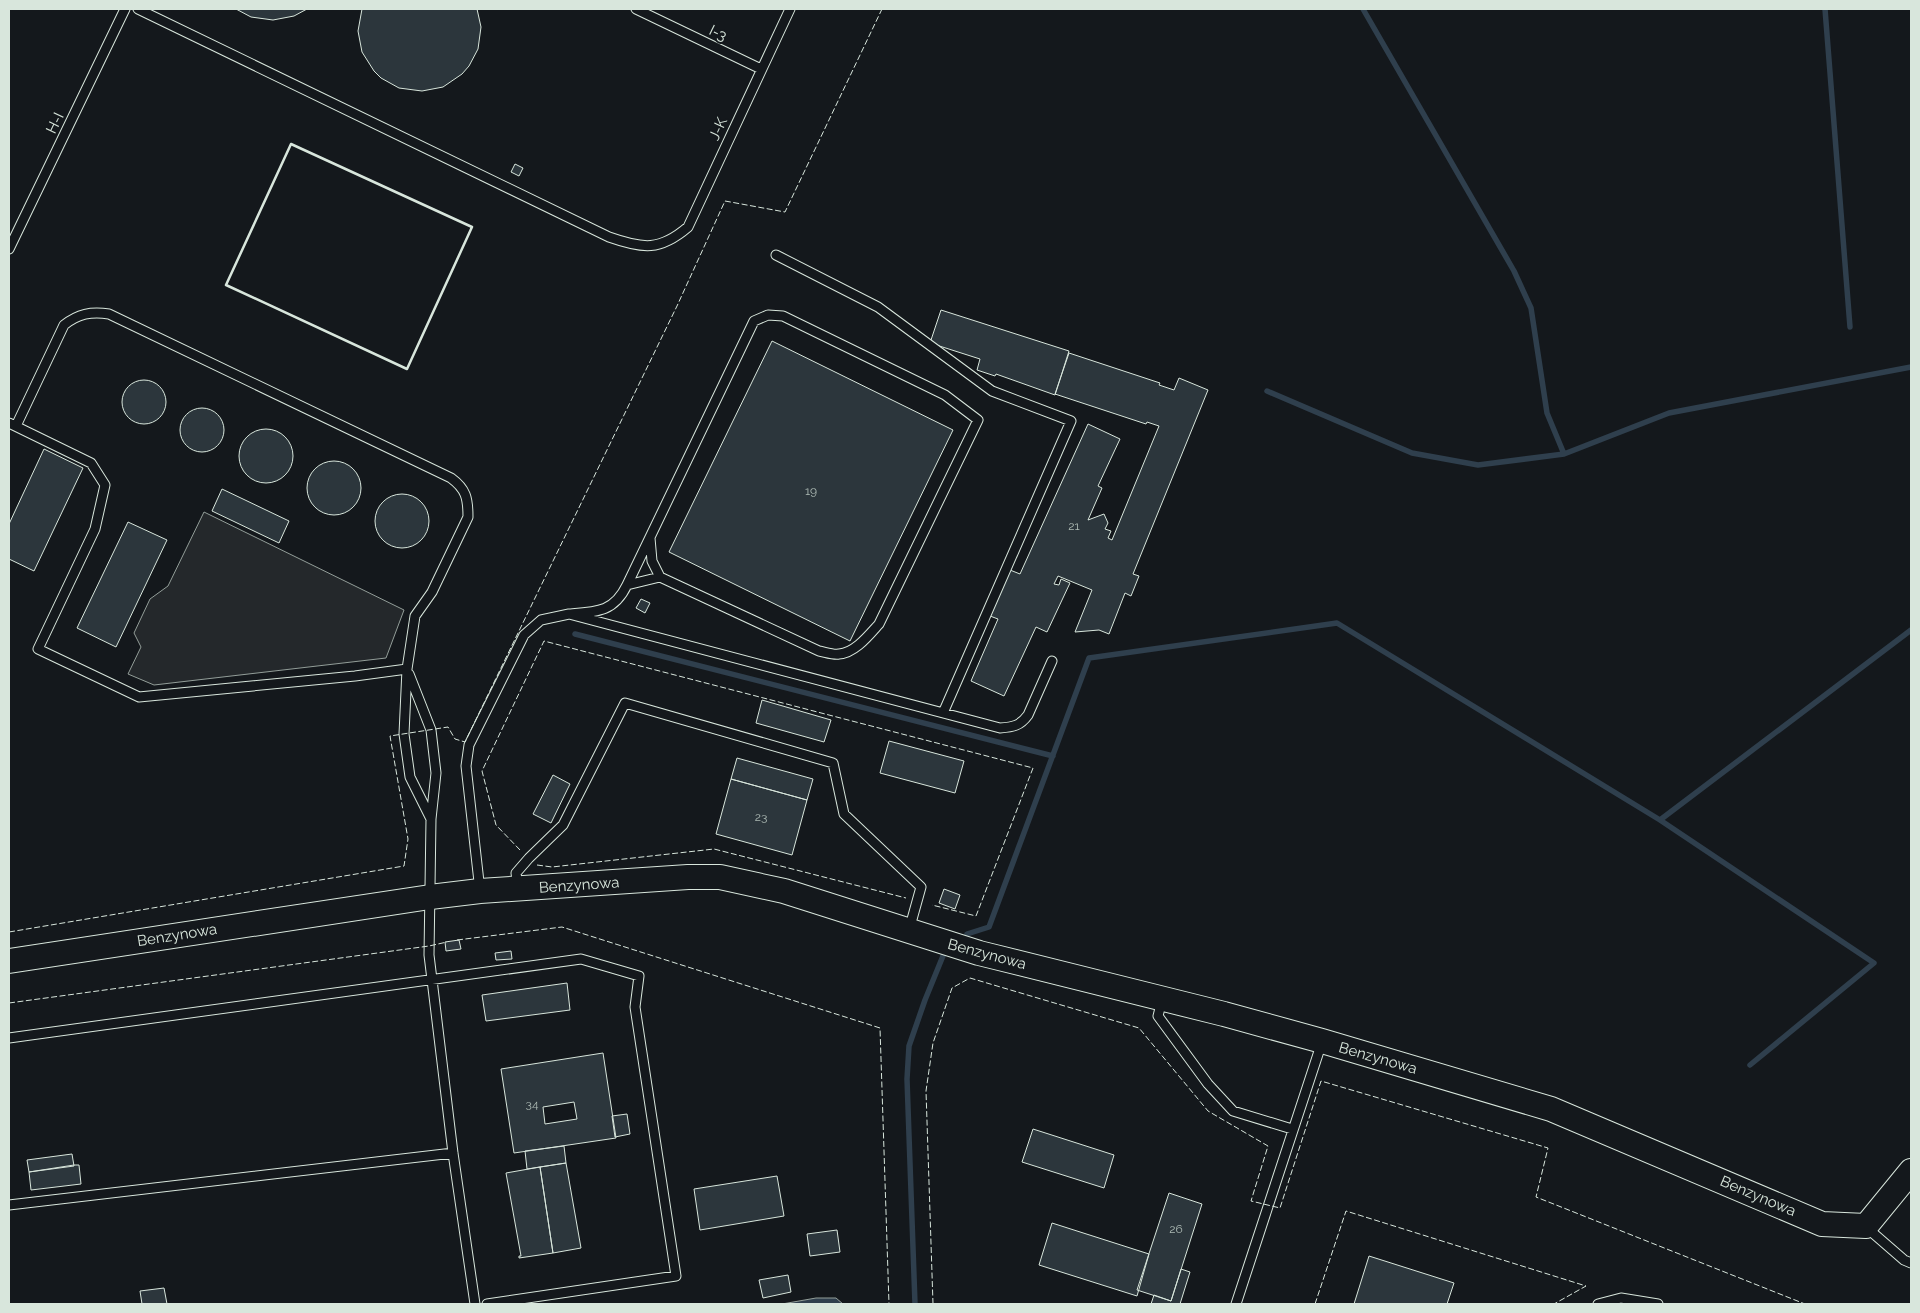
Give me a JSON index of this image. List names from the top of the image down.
{
  "streets": {
    "street": ["Benzynowa"],
    "lane": ["I-3", "H-I", "J-K"]
  },
  "crossings": [
    ["I-3", "J-K"]
  ],
  "house_numbers": [
    "19",
    "21",
    "23",
    "34",
    "26"
  ]
}
